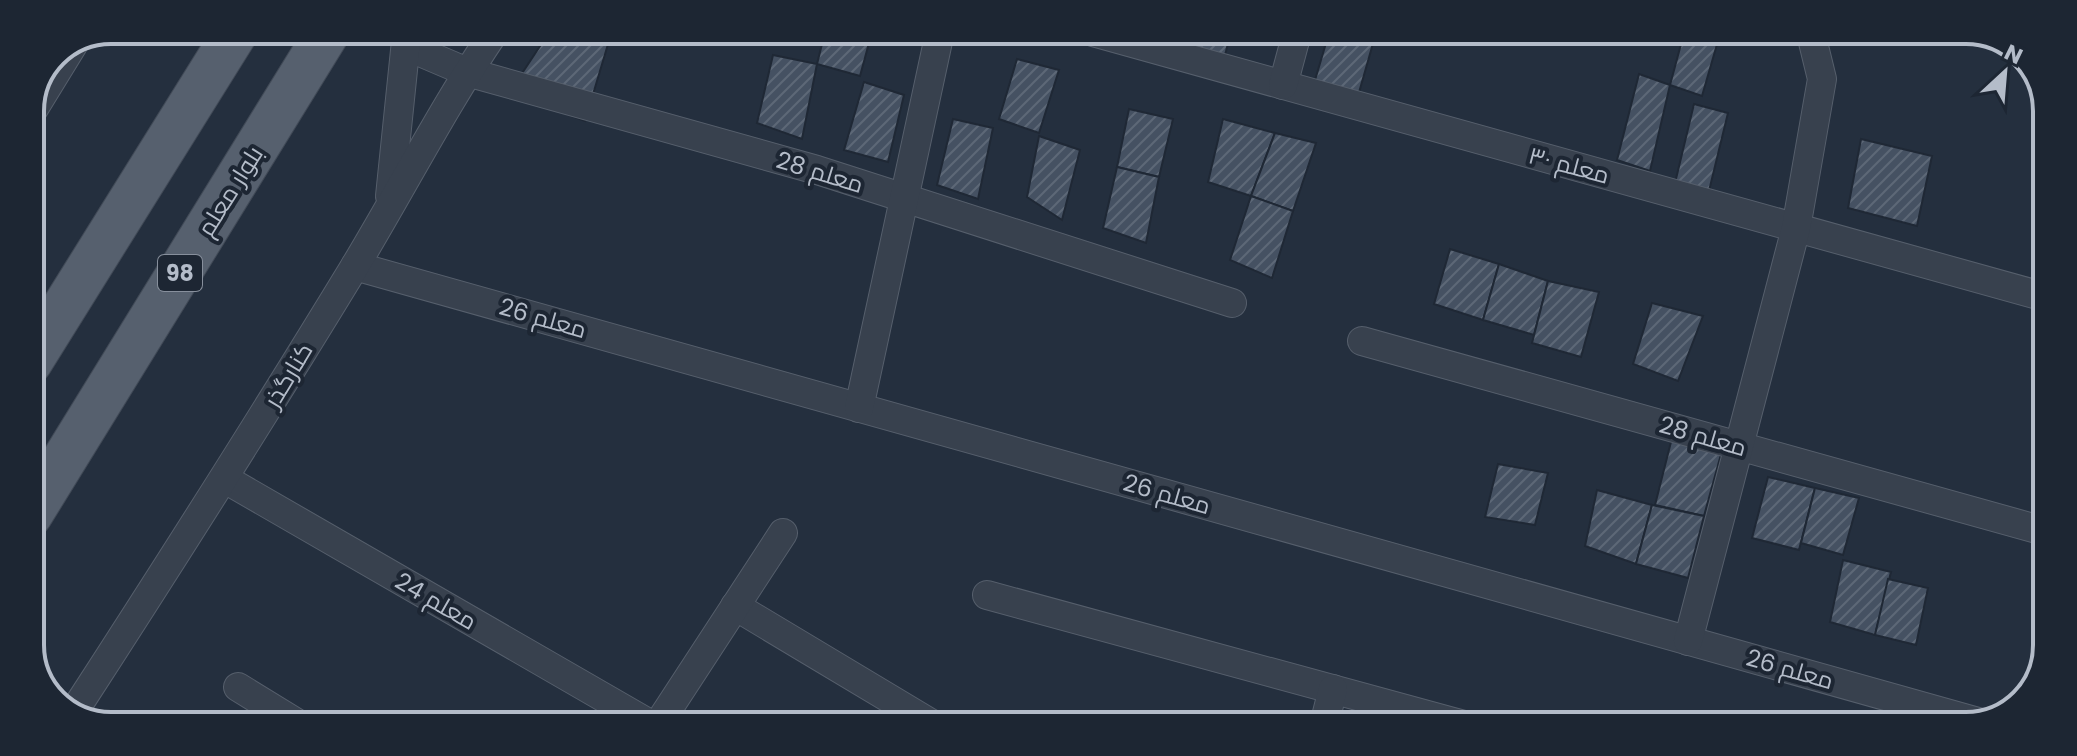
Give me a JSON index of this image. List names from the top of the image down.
{
  "streets": {
    "main road": ["بلوار معلم", "98"],
    "street": [
      "معلم ۳۰",
      "معلم 28",
      "معلم 26",
      "کنارگذر",
      "معلم 24"
    ]
  },
  "crossings": [
    ["معلم 28", "کنارگذر"],
    ["معلم 26", "کنارگذر"],
    ["کنارگذر", "معلم 24"]
  ],
  "north": "top right"
}
